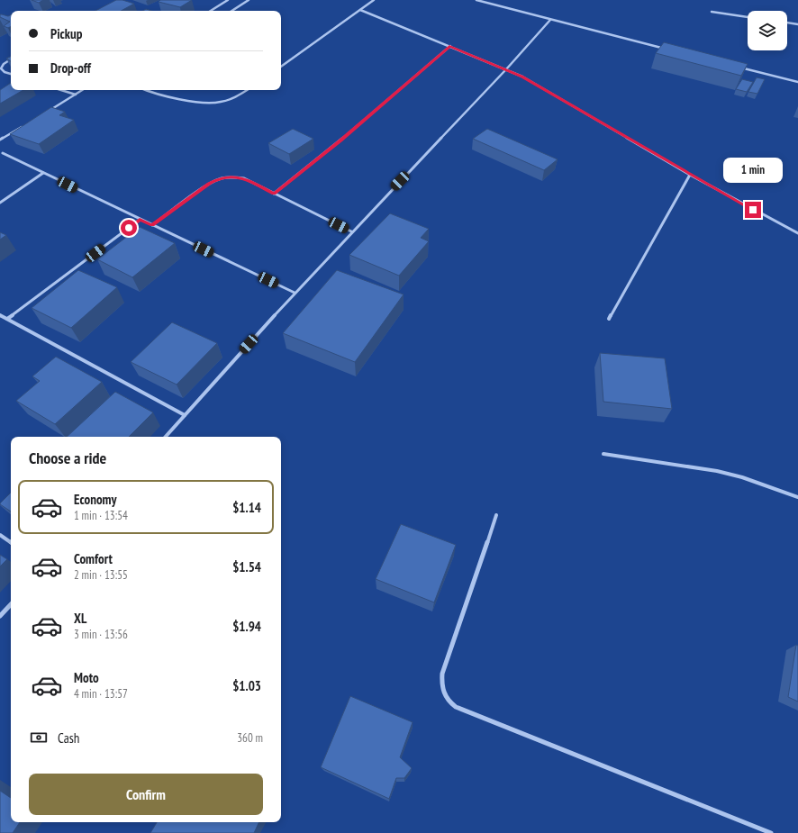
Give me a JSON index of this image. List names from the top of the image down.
{
  "page": {
    "banner": ["Pickup", "Drop-off"],
    "bubble": "1 min",
    "heading": "Choose a ride",
    "list": [
      {
        "name": "Economy",
        "note": "1 min · 13:54",
        "value": "$1.14"
      },
      {
        "name": "Comfort",
        "note": "2 min · 13:55",
        "value": "$1.54"
      },
      {
        "name": "XL",
        "note": "3 min · 13:56",
        "value": "$1.94"
      },
      {
        "name": "Moto",
        "note": "4 min · 13:57",
        "value": "$1.03"
      }
    ],
    "pay": ["Cash", "360 m"],
    "buttons": "Confirm"
  }
}
